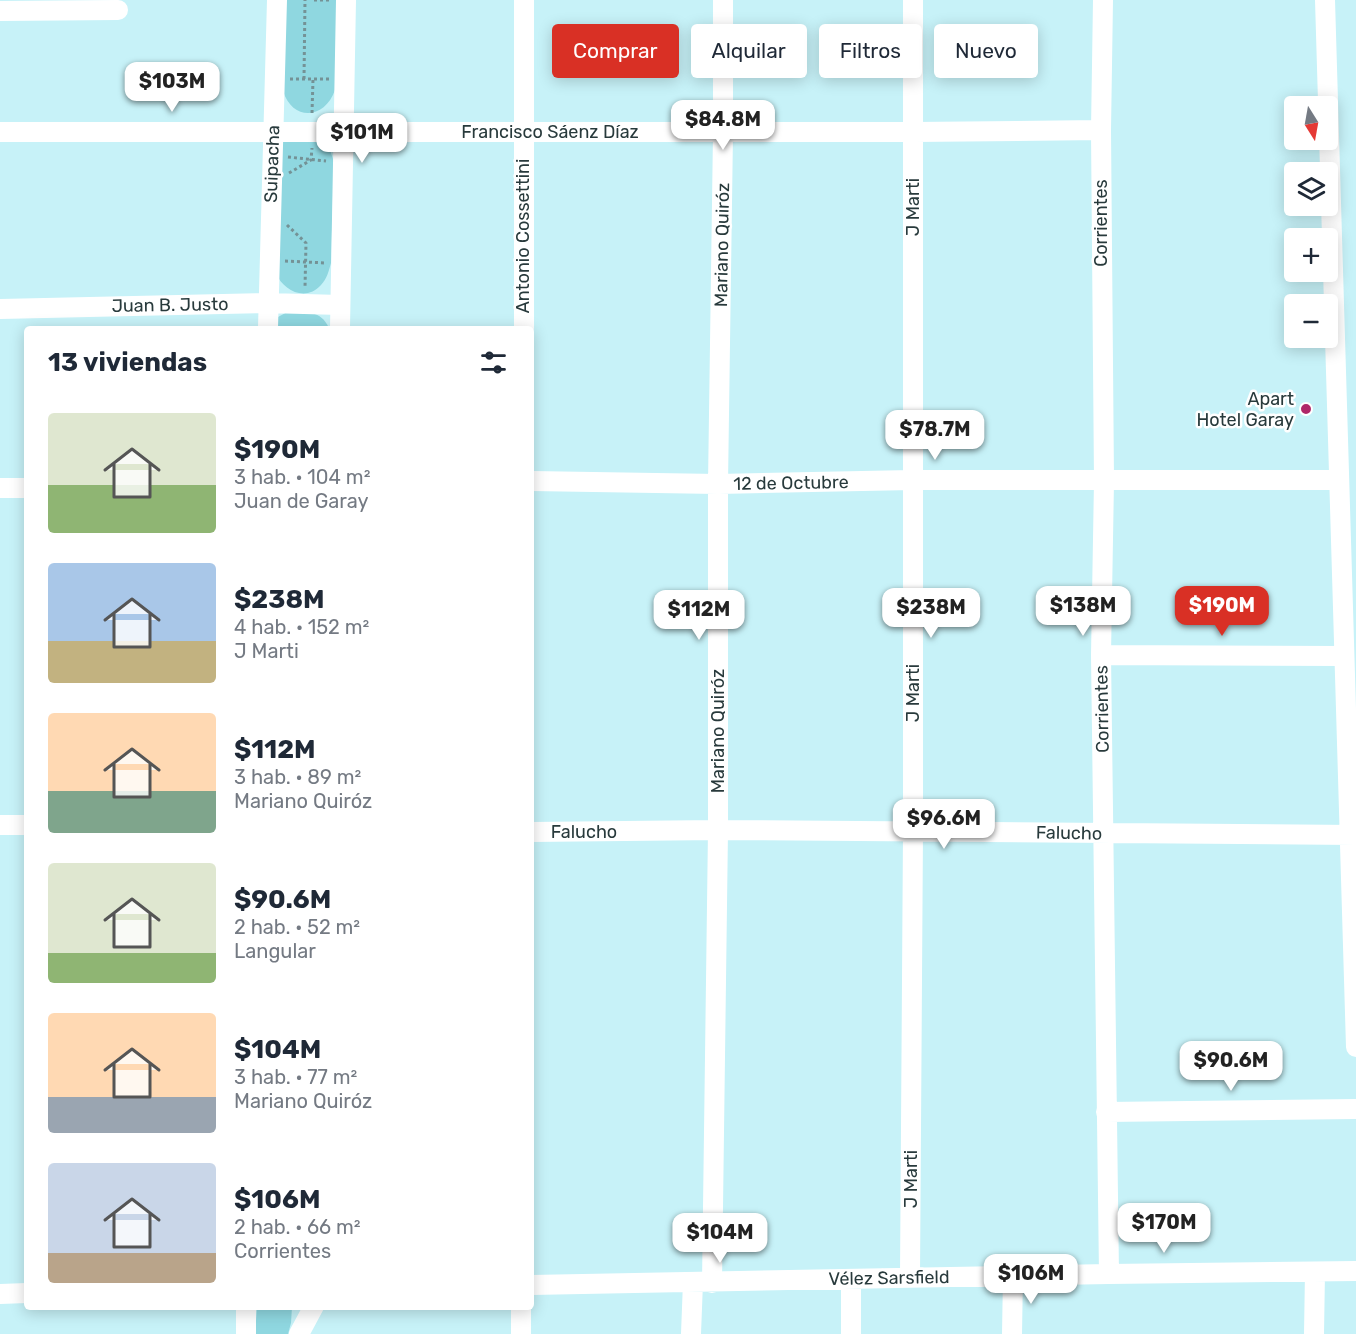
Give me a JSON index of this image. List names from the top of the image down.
{
  "streets": {
    "street": [
      "Francisco Sáenz Díaz",
      "Suipacha",
      "J Marti",
      "Corrientes",
      "Antonio Cossettini",
      "Mariano Quiróz",
      "Juan B. Justo",
      "12 de Octubre",
      "Falucho",
      "Vélez Sarsfield"
    ]
  },
  "crossings": [
    ["Francisco Sáenz Díaz", "Suipacha"],
    ["Francisco Sáenz Díaz", "J Marti"],
    ["Francisco Sáenz Díaz", "Corrientes"],
    ["Francisco Sáenz Díaz", "Antonio Cossettini"],
    ["Francisco Sáenz Díaz", "Mariano Quiróz"],
    ["Suipacha", "Juan B. Justo"],
    ["J Marti", "12 de Octubre"],
    ["J Marti", "Falucho"],
    ["J Marti", "Vélez Sarsfield"],
    ["Corrientes", "12 de Octubre"],
    ["Corrientes", "Falucho"],
    ["Corrientes", "Vélez Sarsfield"],
    ["Mariano Quiróz", "12 de Octubre"],
    ["Mariano Quiróz", "Falucho"],
    ["Mariano Quiróz", "Vélez Sarsfield"]
  ],
  "places": ["Apart Hotel Garay"],
  "north": "bottom",
  "page": {
    "chip": [
      "Comprar",
      "Alquilar",
      "Filtros",
      "Nuevo"
    ],
    "price": [
      "$103M",
      "$84.8M",
      "$101M",
      "$78.7M",
      "$138M",
      "$190M",
      "$238M",
      "$112M",
      "$96.6M",
      "$90.6M",
      "$170M",
      "$104M",
      "$106M"
    ],
    "map_buttons": ["+", "−"],
    "heading": "13 viviendas",
    "list": [
      {
        "name": "$190M",
        "note": "3 hab. · 104 m² · Juan de Garay"
      },
      {
        "name": "$238M",
        "note": "4 hab. · 152 m² · J Marti"
      },
      {
        "name": "$112M",
        "note": "3 hab. · 89 m² · Mariano Quiróz"
      },
      {
        "name": "$90.6M",
        "note": "2 hab. · 52 m² · Langular"
      },
      {
        "name": "$104M",
        "note": "3 hab. · 77 m² · Mariano Quiróz"
      },
      {
        "name": "$106M",
        "note": "2 hab. · 66 m² · Corrientes"
      }
    ]
  }
}
